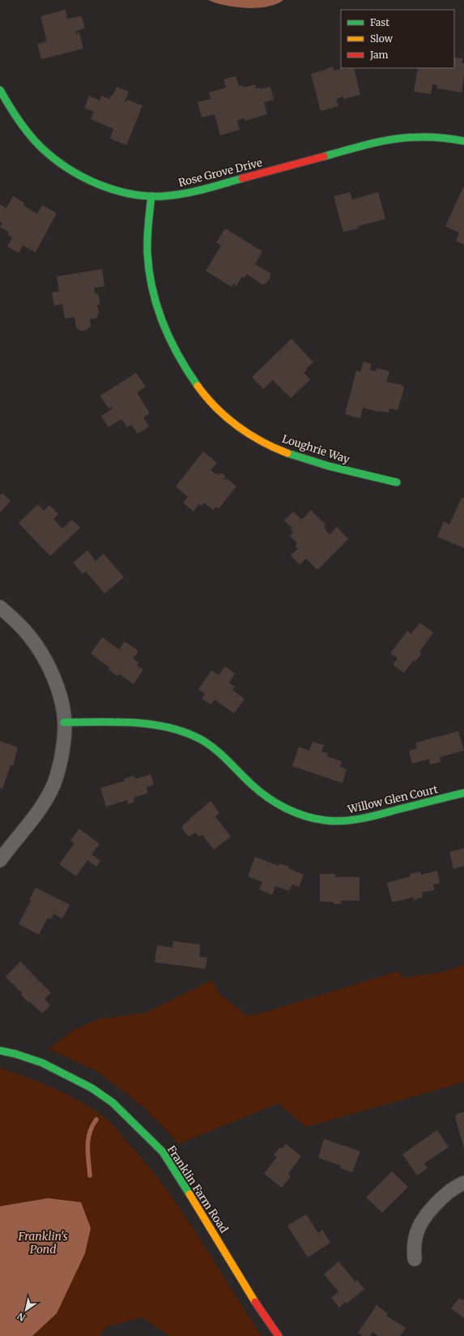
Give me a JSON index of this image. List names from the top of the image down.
{
  "streets": {
    "street": [
      "Rose Grove Drive",
      "Loughrie Way",
      "Willow Glen Court",
      "Franklin Farm Road"
    ]
  },
  "crossings": [
    ["Rose Grove Drive", "Loughrie Way"]
  ],
  "water": ["Franklin's Pond"],
  "legend": ["Fast", "Slow", "Jam"],
  "north": "bottom left"
}
